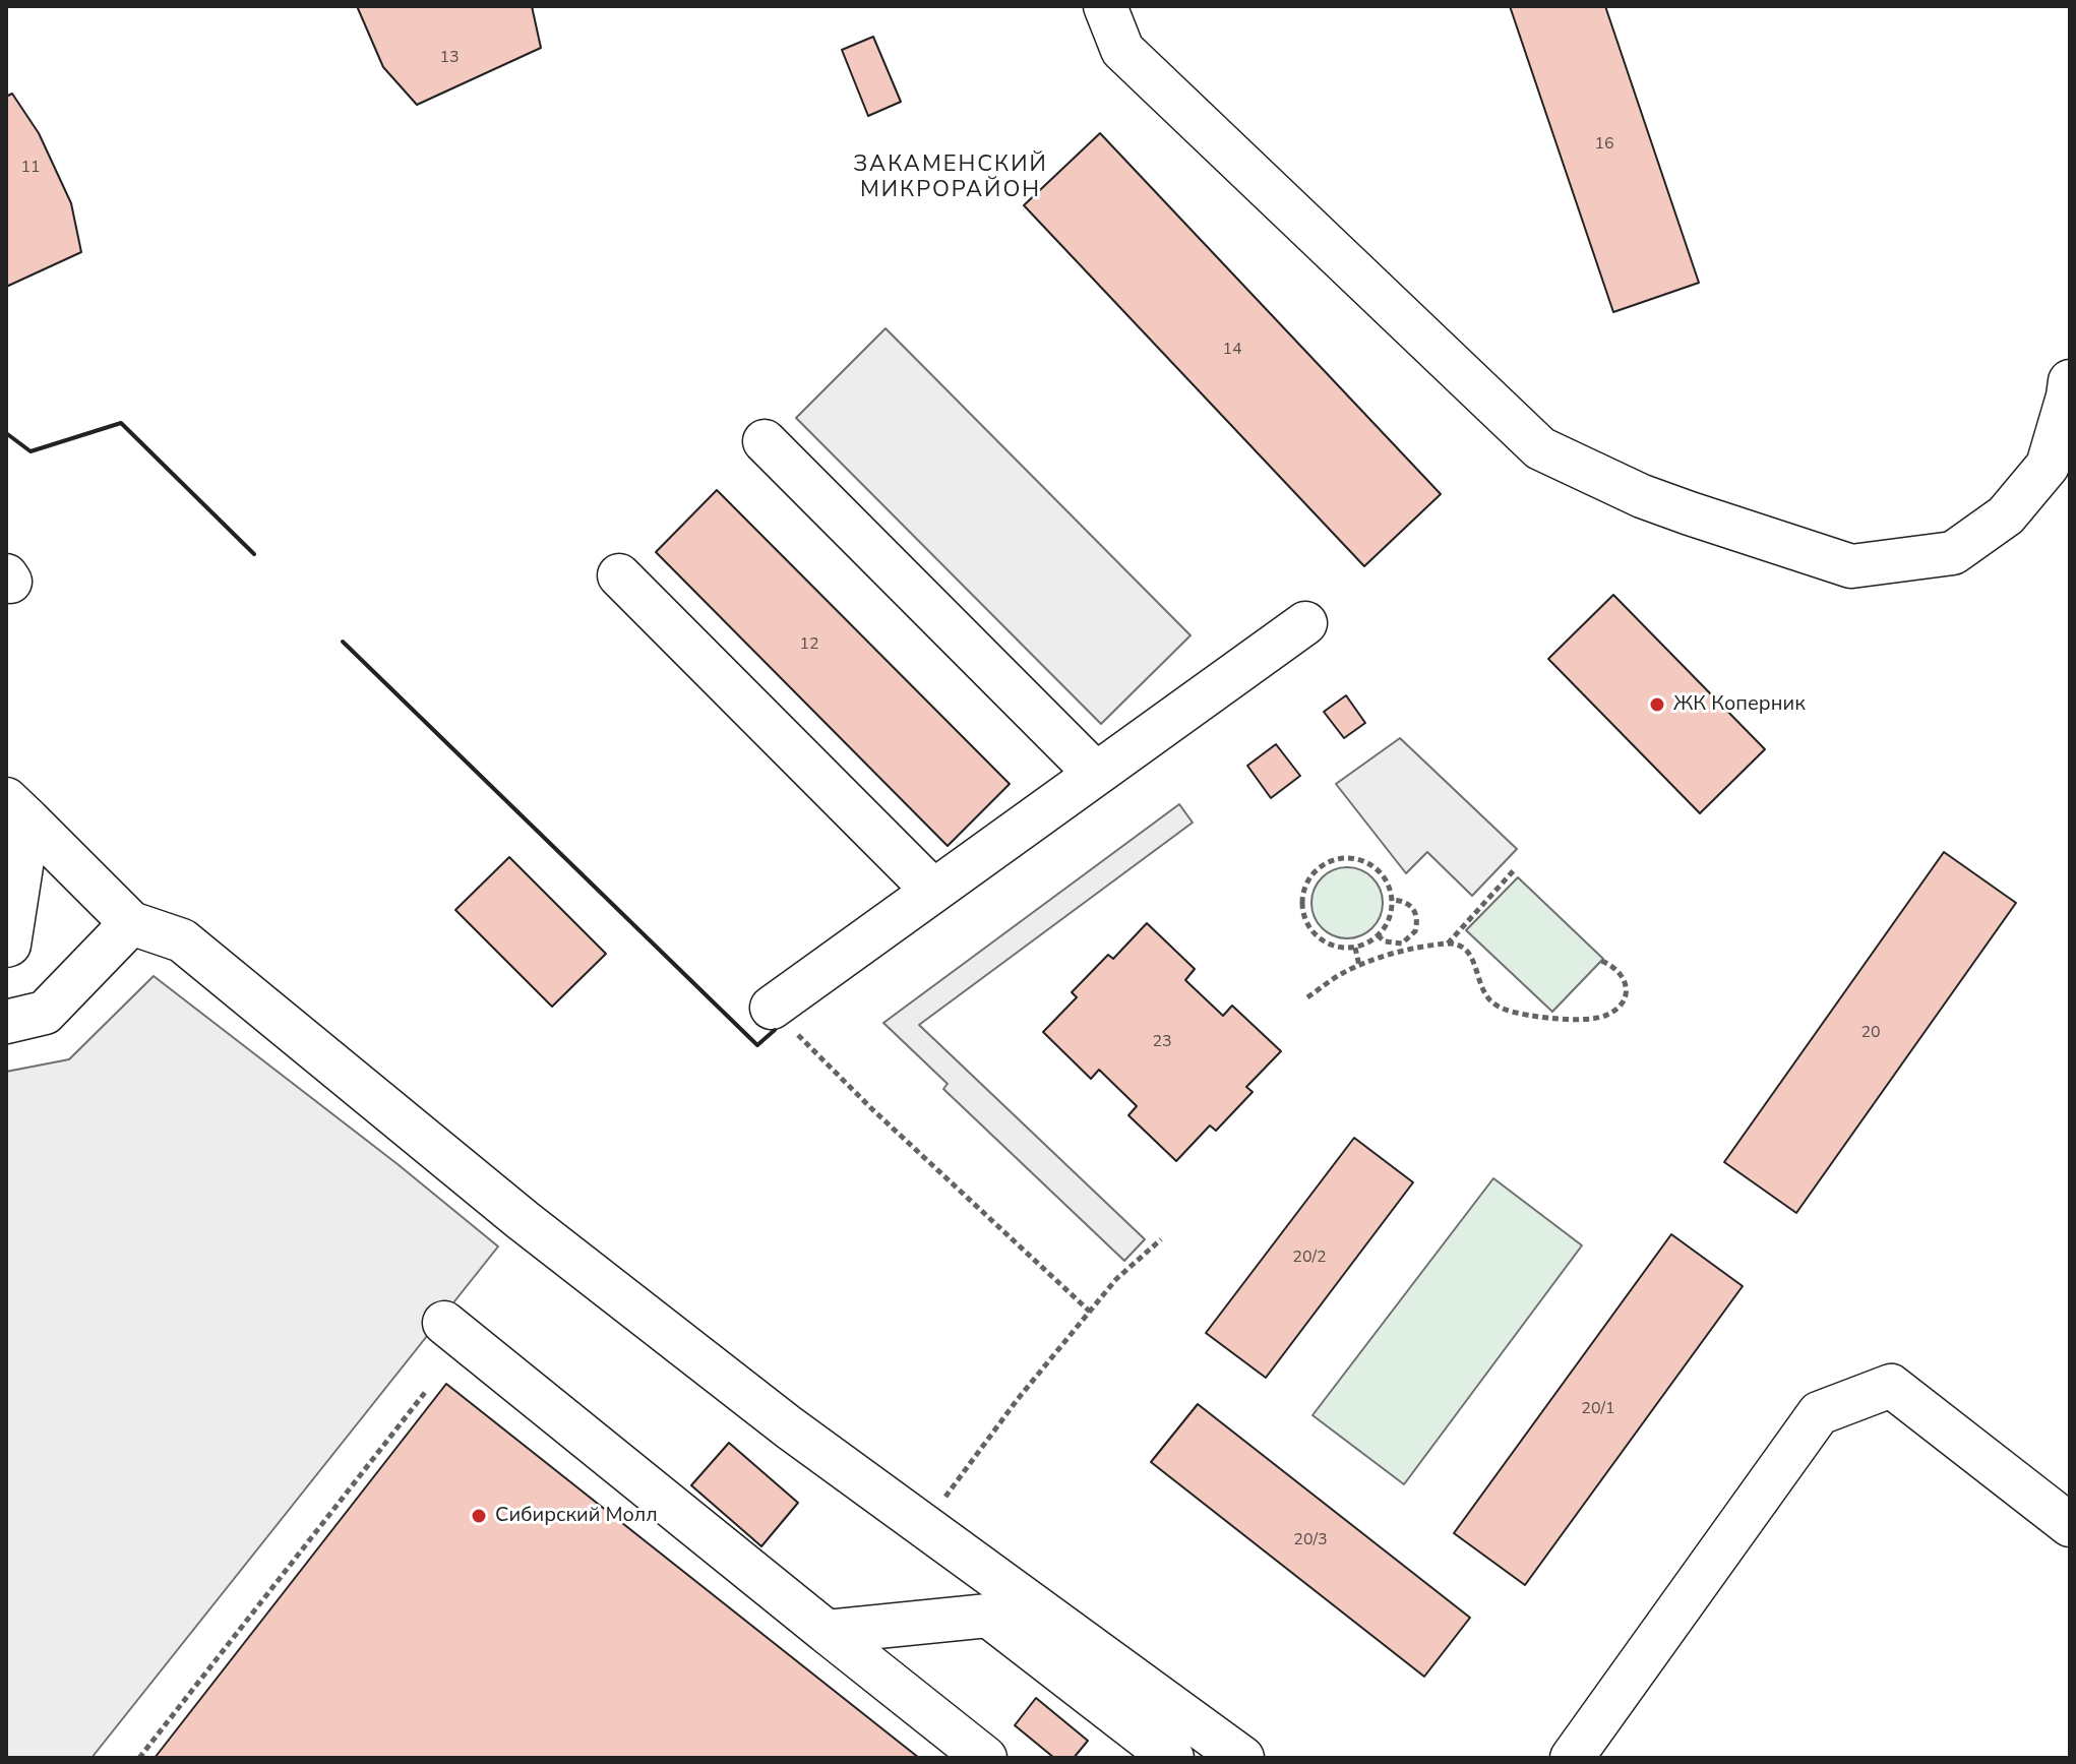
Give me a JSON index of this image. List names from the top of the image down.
{
  "districts": ["ЗАКАМЕНСКИЙ МИКРОРАЙОН"],
  "places": ["ЖК Коперник", "Сибирский Молл"],
  "house_numbers": [
    "13",
    "16",
    "11",
    "14",
    "12",
    "20",
    "23",
    "20/2",
    "20/1",
    "20/3"
  ]
}
